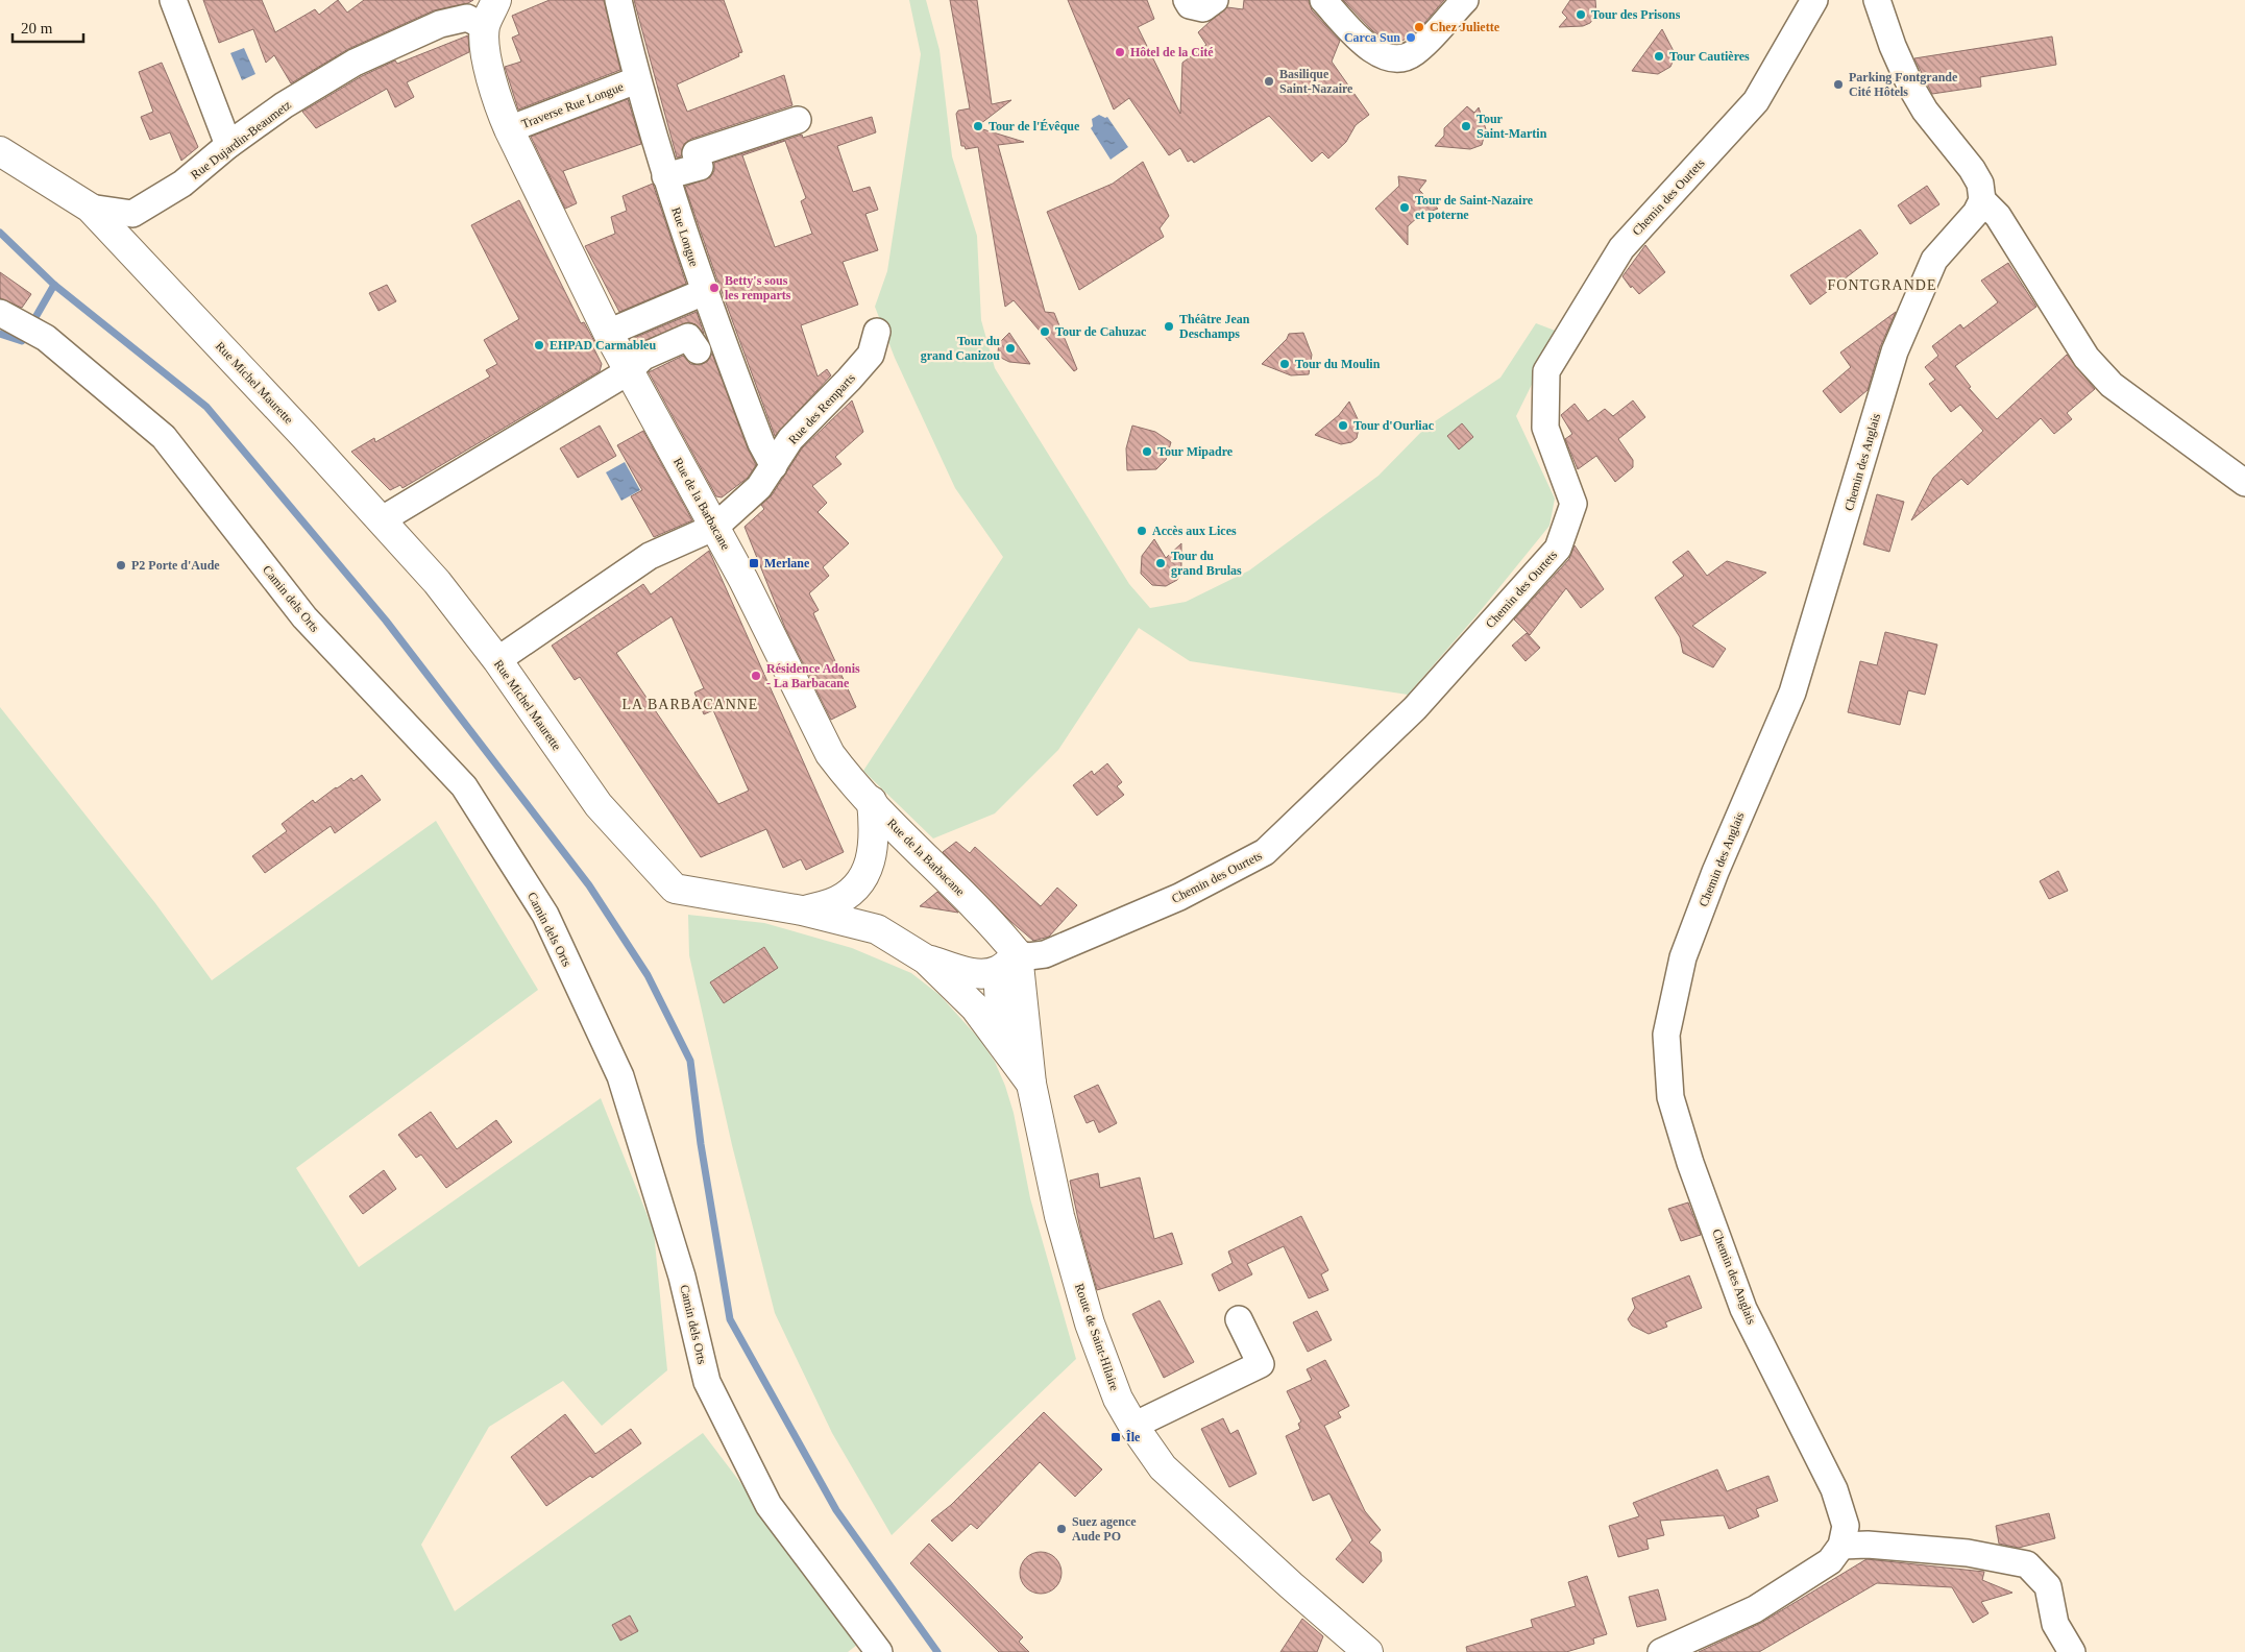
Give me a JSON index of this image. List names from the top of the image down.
{
  "streets": {
    "main road": [
      "Rue Dujardin-Beaumetz",
      "Rue Michel Maurette",
      "Rue de la Barbacane",
      "Route de Saint-Hilaire"
    ],
    "street": [
      "Traverse Rue Longue",
      "Chemin des Ourtets",
      "Rue Longue",
      "Rue des Remparts",
      "Chemin des Anglais",
      "Camin dels Orts"
    ]
  },
  "crossings": [
    ["Traverse Rue Longue", "Rue Longue"],
    ["Traverse Rue Longue", "Rue de la Barbacane"],
    ["Rue Dujardin-Beaumetz", "Rue Michel Maurette"],
    ["Rue Dujardin-Beaumetz", "Rue de la Barbacane"],
    ["Chemin des Ourtets", "Rue de la Barbacane"],
    ["Chemin des Ourtets", "Route de Saint-Hilaire"],
    ["Rue Longue", "Rue des Remparts"],
    ["Rue Michel Maurette", "Rue des Remparts"],
    ["Rue Michel Maurette", "Route de Saint-Hilaire"],
    ["Rue des Remparts", "Rue de la Barbacane"],
    ["Rue de la Barbacane", "Route de Saint-Hilaire"]
  ],
  "districts": ["FONTGRANDE", "LA BARBACANNE"],
  "places": {
    "other": [
      "Tour des Prisons",
      "Chez Juliette",
      "Carca Sun",
      "Hôtel de la Cité",
      "Tour Cautières",
      "Basilique Saint-Nazaire",
      "Parking Fontgrande Cité Hôtels",
      "Tour de l'Évêque",
      "Tour Saint-Martin",
      "Tour de Saint-Nazaire et poterne",
      "Betty's sous les remparts",
      "Théâtre Jean Deschamps",
      "Tour de Cahuzac",
      "EHPAD Carmableu",
      "Tour du grand Canizou",
      "Tour du Moulin",
      "Tour d'Ourliac",
      "Tour Mipadre",
      "Accès aux Lices",
      "Tour du grand Brulas",
      "P2 Porte d'Aude",
      "Résidence Adonis - La Barbacane",
      "Suez agence Aude PO"
    ],
    "transit": ["Merlane", "Île"]
  },
  "scale_bar": "20 m"
}
